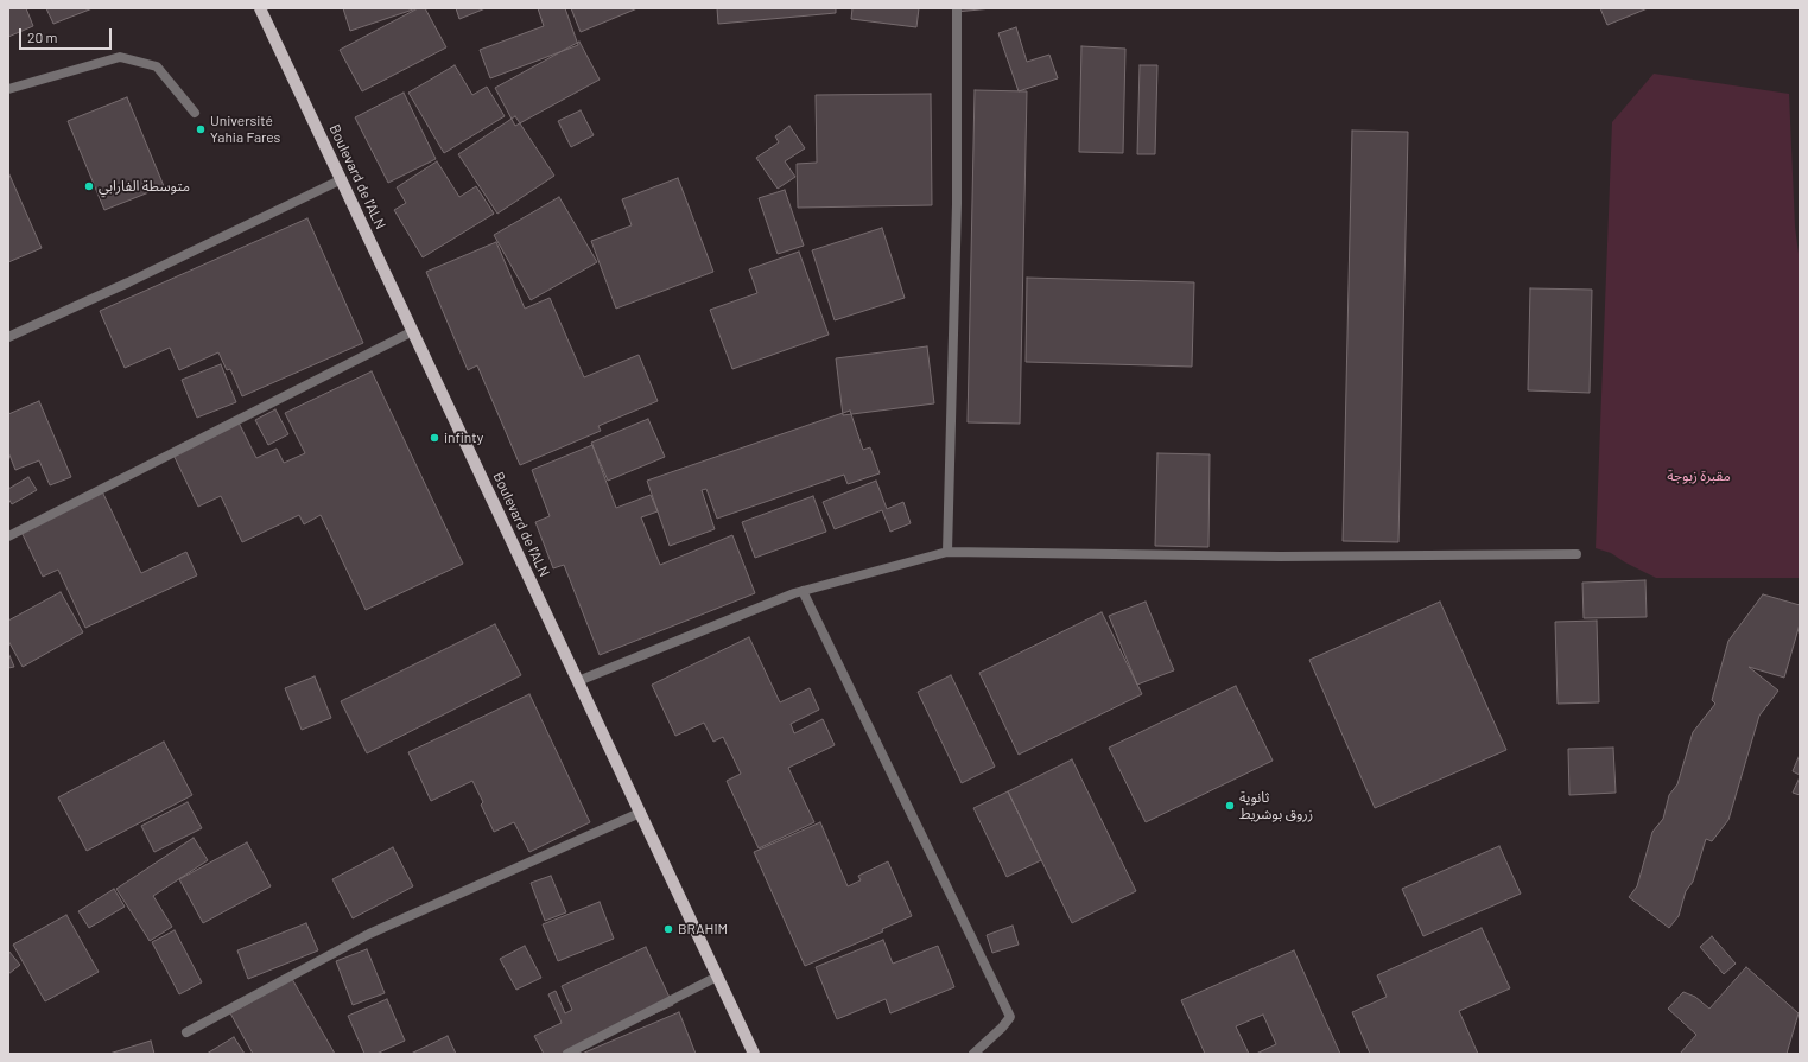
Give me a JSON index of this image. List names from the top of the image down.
{
  "streets": {
    "main road": ["Boulevard de l'ALN"]
  },
  "parks": ["مقبرة زبوجة"],
  "places": [
    "Université Yahia Fares",
    "متوسطة الفارابي",
    "infinty",
    "ثانوية زروق بوشريط",
    "BRAHIM"
  ],
  "scale_bar": "20 m"
}
